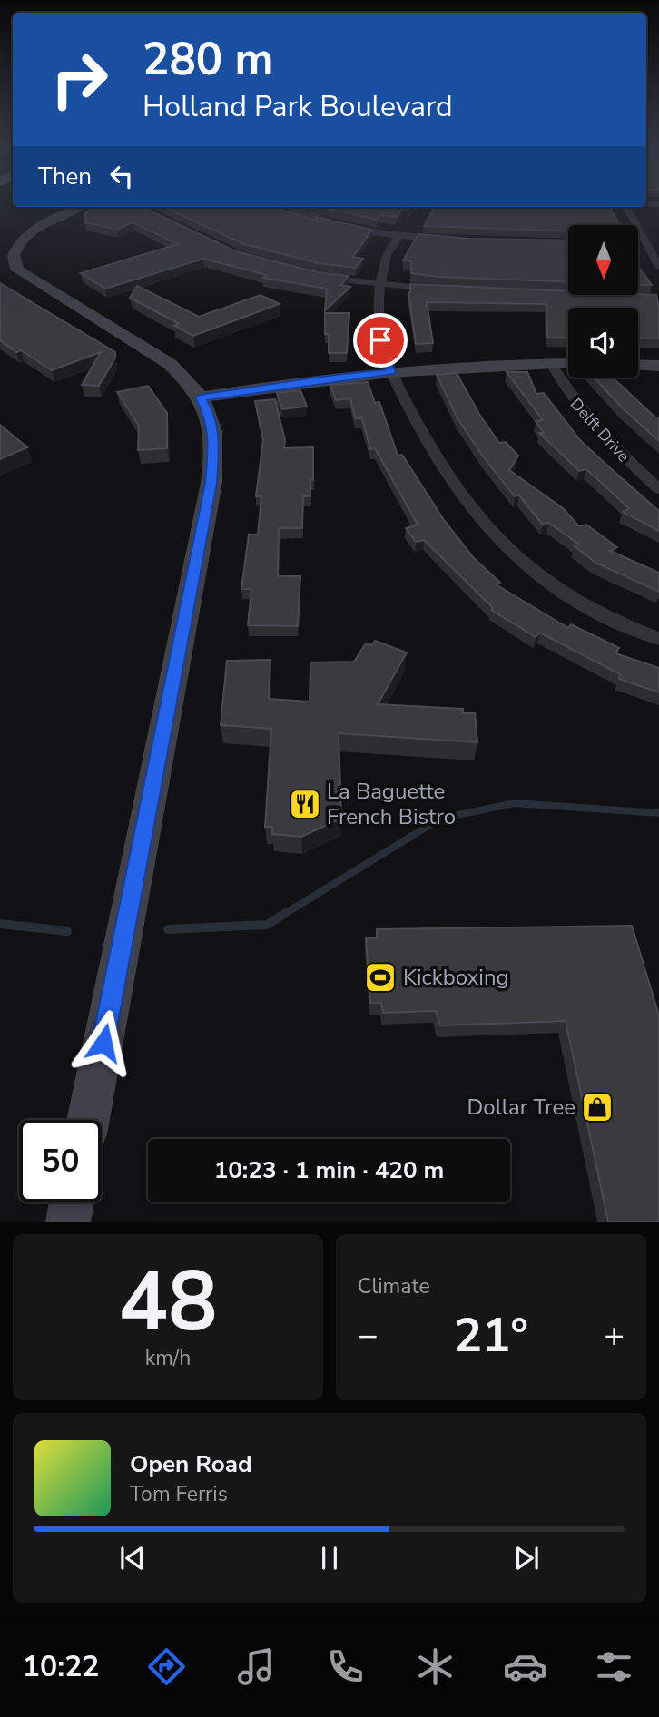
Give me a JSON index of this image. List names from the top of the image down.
{
  "streets": {
    "street": ["Delft Drive"]
  },
  "places": {
    "restaurant": ["La Baguette French Bistro"],
    "sports": ["Kickboxing"],
    "shop": ["Dollar Tree"]
  },
  "north": "bottom",
  "page": {
    "turn": ["280 m", "Holland Park Boulevard"],
    "then": "Then",
    "limit": "50",
    "trip": "10:23 · 1 min · 420 m",
    "tile": [
      ["48", "km/h"],
      "Climate"
    ],
    "heat": ["−", "21°", "+"],
    "song": ["Open Road", "Tom Ferris"],
    "tabs": "10:22"
  }
}
